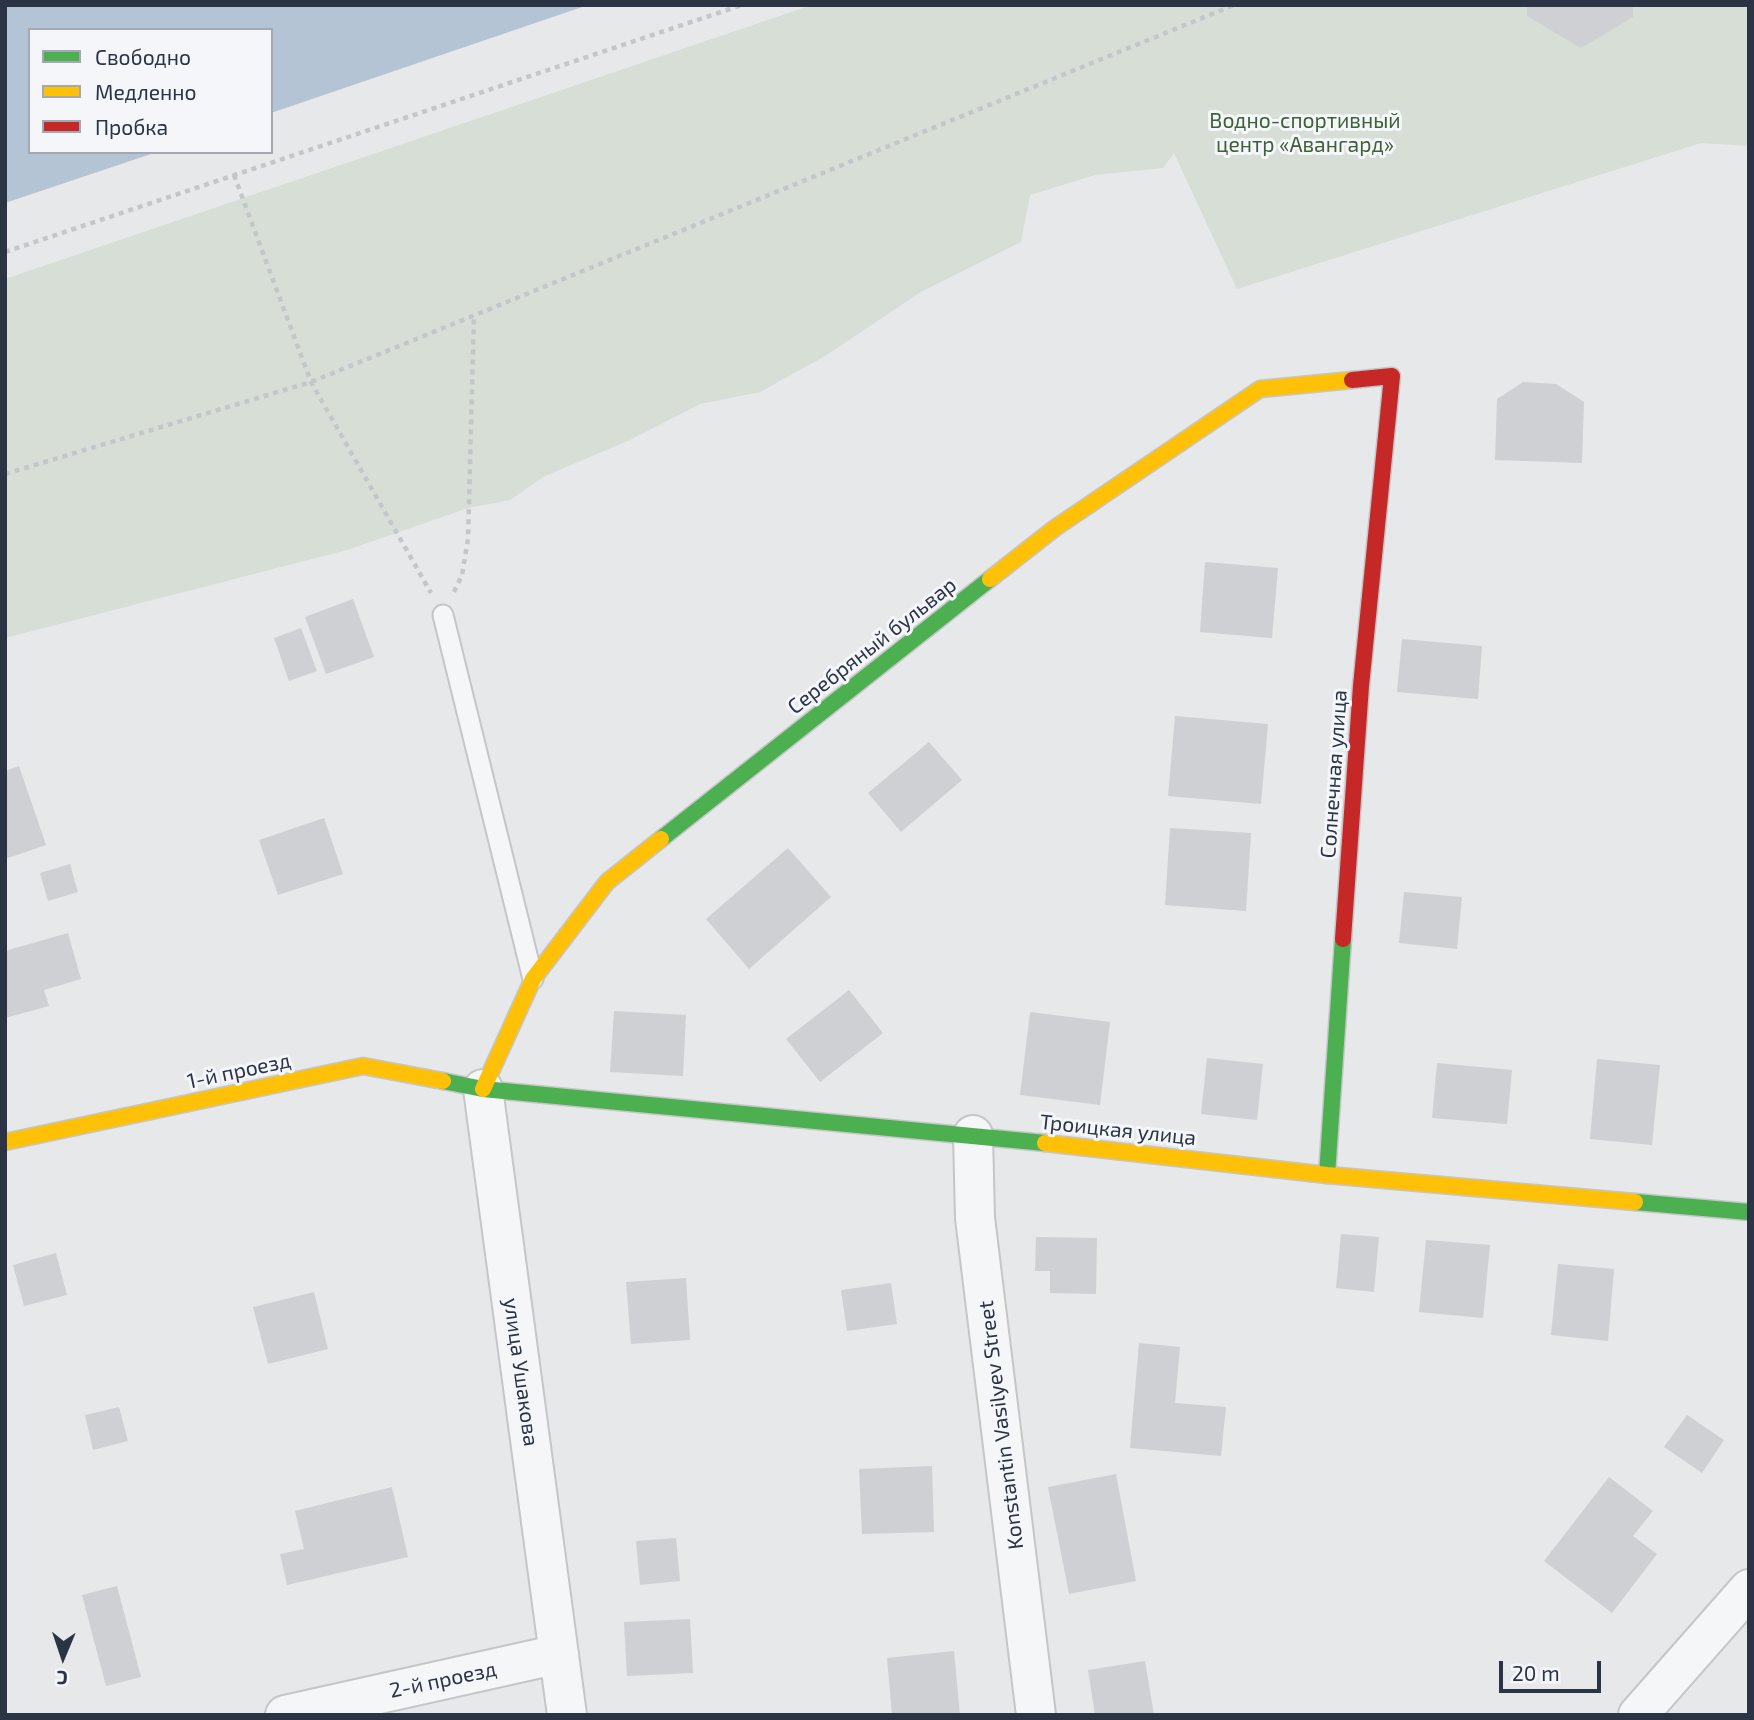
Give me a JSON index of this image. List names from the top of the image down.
{
  "streets": {
    "street": [
      "Серебряный бульвар",
      "Солнечная улица",
      "1-й проезд",
      "Троицкая улица",
      "улица Ушакова",
      "Konstantin Vasilyev Street",
      "2-й проезд"
    ]
  },
  "crossings": [
    ["Серебряный бульвар", "Солнечная улица"],
    ["Серебряный бульвар", "1-й проезд"],
    ["Серебряный бульвар", "Троицкая улица"],
    ["Серебряный бульвар", "улица Ушакова"],
    ["Солнечная улица", "Троицкая улица"],
    ["1-й проезд", "Троицкая улица"],
    ["1-й проезд", "улица Ушакова"],
    ["Троицкая улица", "улица Ушакова"],
    ["Троицкая улица", "Konstantin Vasilyev Street"],
    ["улица Ушакова", "2-й проезд"]
  ],
  "parks": ["Водно-спортивный центр «Авангард»"],
  "legend": ["Свободно", "Медленно", "Пробка"],
  "scale_bar": "20 m",
  "north": "bottom"
}
